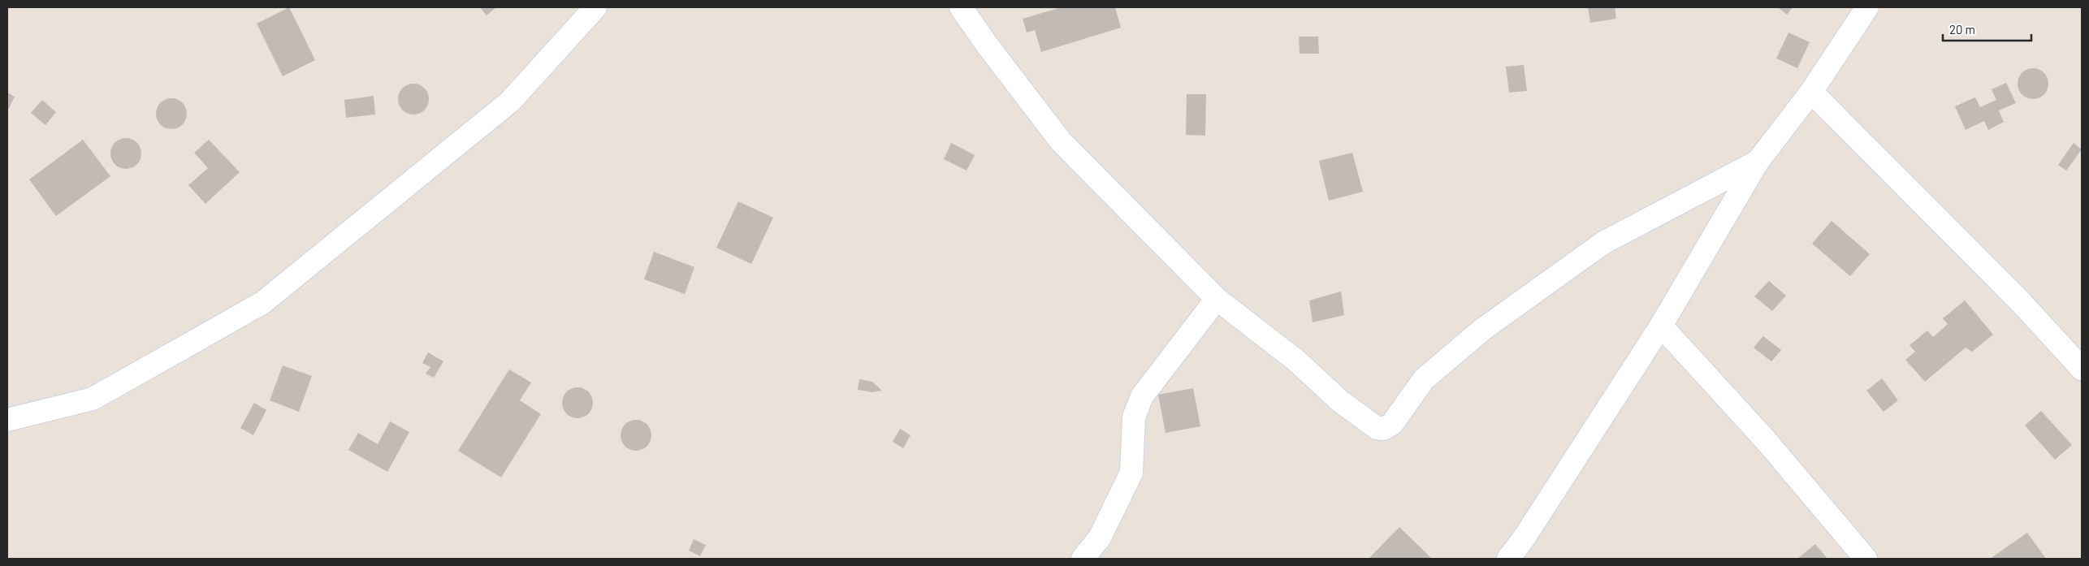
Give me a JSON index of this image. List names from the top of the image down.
{
  "scale_bar": "20 m"
}
